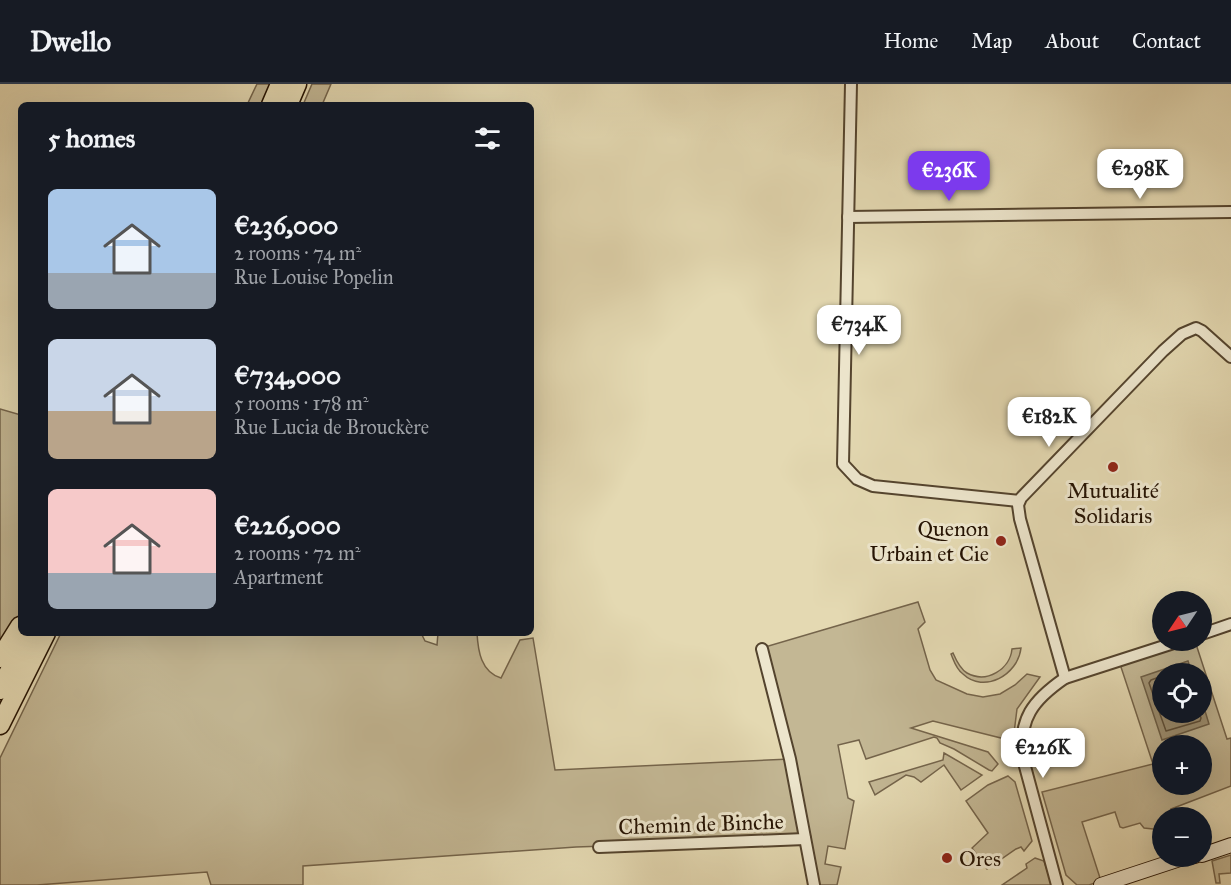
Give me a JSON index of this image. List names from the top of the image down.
{
  "streets": {
    "street": ["Chemin de Binche"]
  },
  "places": ["Mutualité Solidaris", "Quenon Urbain et Cie", "Ores"],
  "north": "bottom left",
  "page": {
    "header": "Dwello",
    "nav": [
      "Home",
      "Map",
      "About",
      "Contact"
    ],
    "heading": "5 homes",
    "price": [
      "€298K",
      "€236K",
      "€734K",
      "€182K",
      "€226K"
    ],
    "list": [
      {
        "name": "€236,000",
        "note": "2 rooms · 74 m² · Rue Louise Popelin"
      },
      {
        "name": "€734,000",
        "note": "5 rooms · 178 m² · Rue Lucia de Brouckère"
      },
      {
        "name": "€226,000",
        "note": "2 rooms · 72 m² · Apartment"
      }
    ],
    "map_buttons": ["+", "−"]
  }
}
